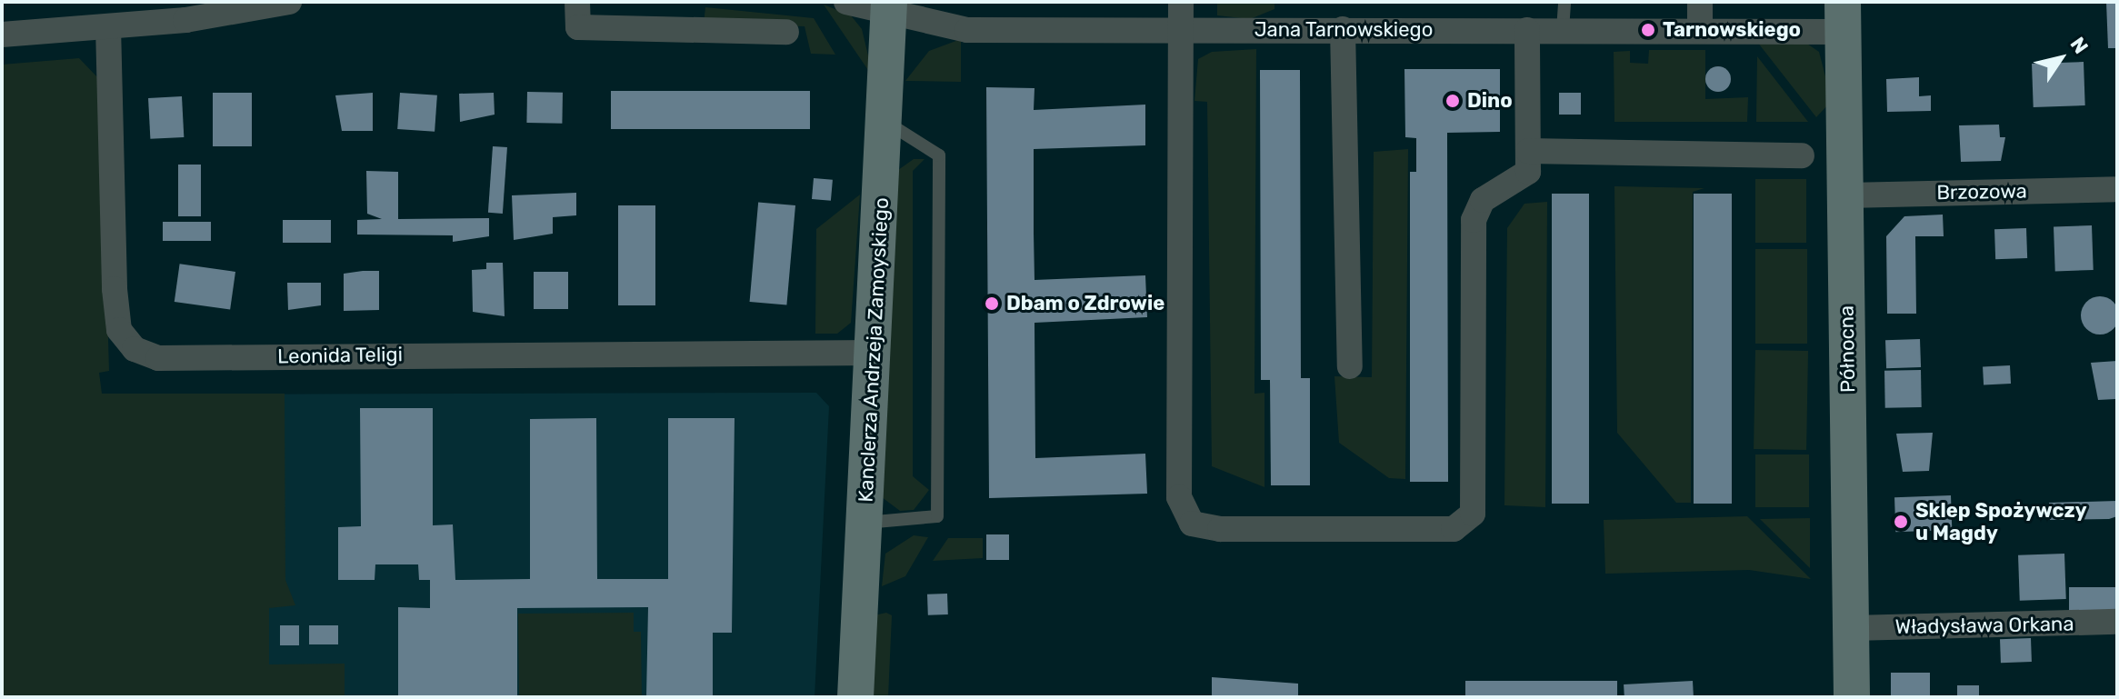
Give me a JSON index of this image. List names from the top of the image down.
{
  "streets": {
    "street": [
      "Jana Tarnowskiego",
      "Brzozowa",
      "Północna",
      "Kanclerza Andrzeja Zamoyskiego",
      "Leonida Teligi",
      "Władysława Orkana"
    ]
  },
  "crossings": [
    ["Jana Tarnowskiego", "Północna"],
    ["Jana Tarnowskiego", "Kanclerza Andrzeja Zamoyskiego"],
    ["Brzozowa", "Północna"],
    ["Północna", "Władysława Orkana"],
    ["Kanclerza Andrzeja Zamoyskiego", "Leonida Teligi"]
  ],
  "places": [
    "Tarnowskiego",
    "Dino",
    "Dbam o Zdrowie",
    "Sklep Spożywczy u Magdy"
  ],
  "north": "top right"
}
